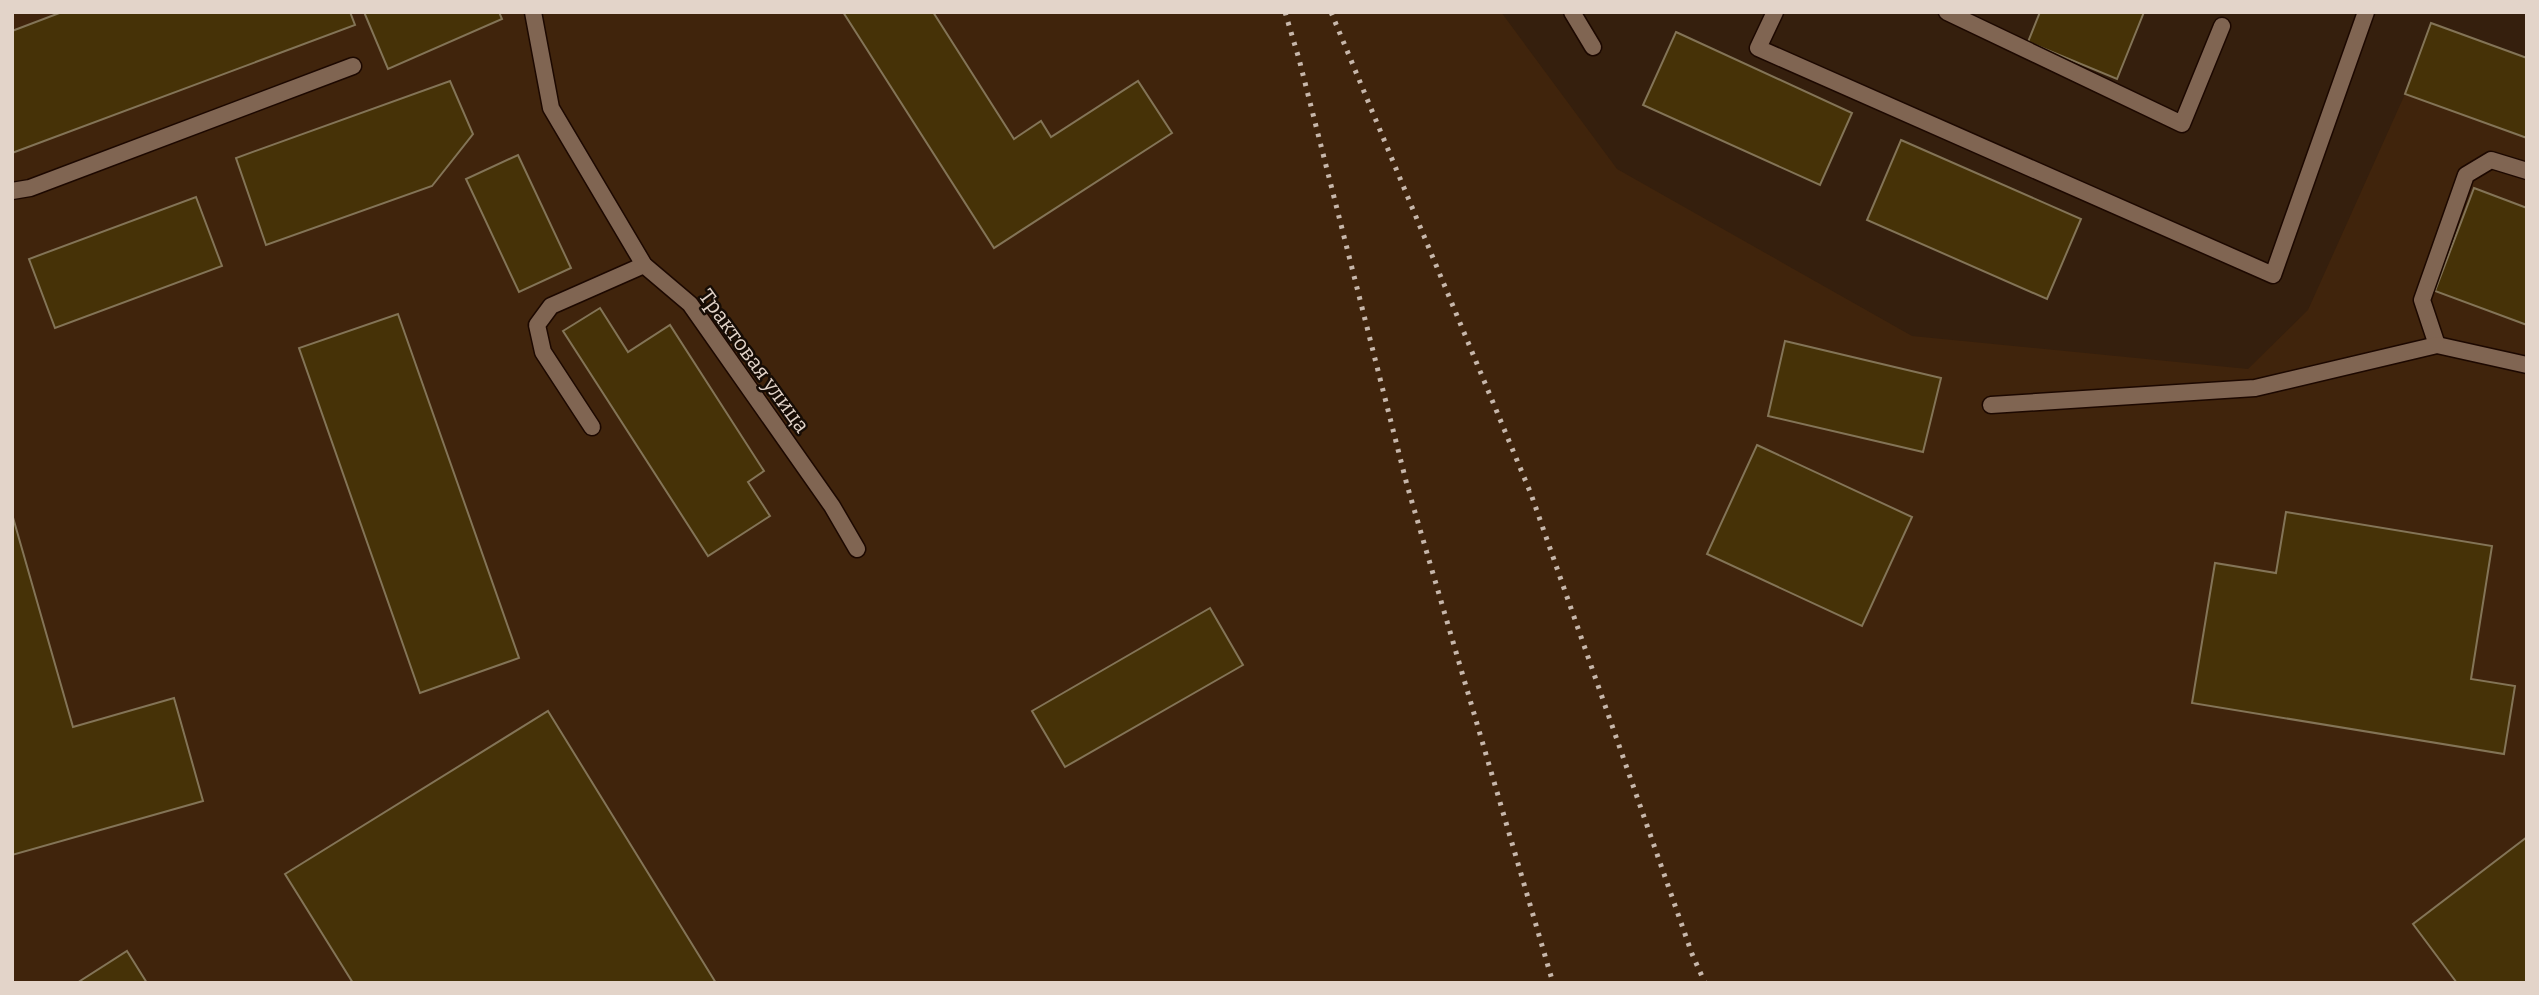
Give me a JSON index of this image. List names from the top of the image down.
{
  "streets": {
    "lane": ["Трактовая улица"]
  }
}
